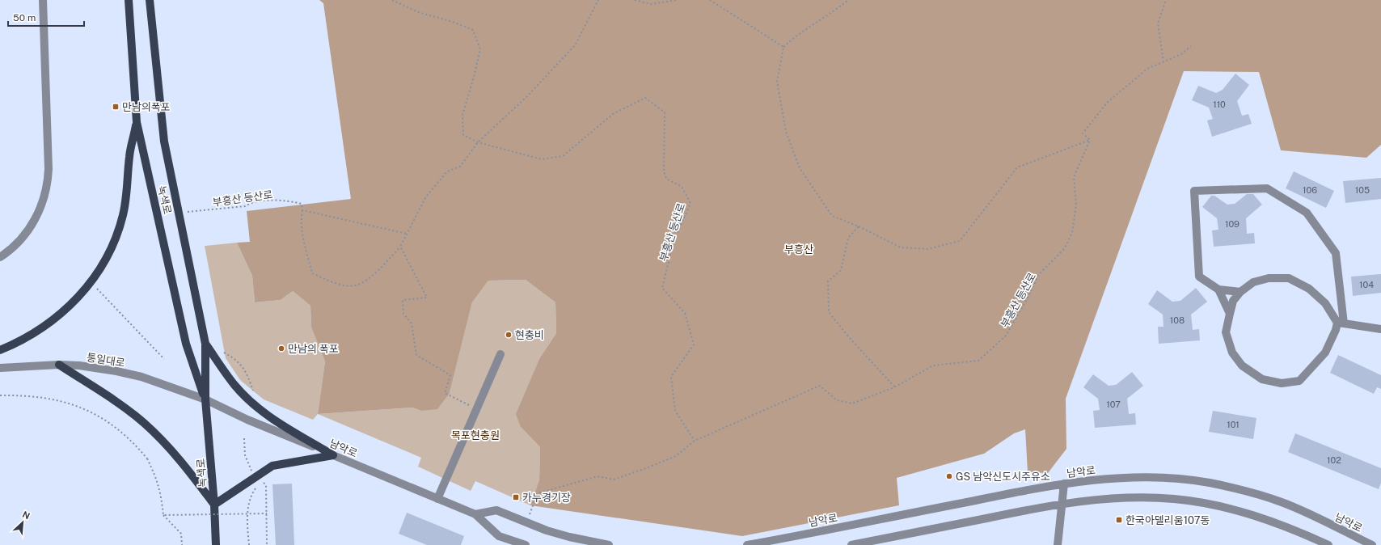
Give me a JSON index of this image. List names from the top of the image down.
{
  "streets": {
    "main road": ["녹색로"],
    "street": ["통일대로", "남악로"],
    "path": ["부흥산 등산로"]
  },
  "crossings": [
    ["부흥산 등산로", "녹색로"],
    ["녹색로", "통일대로"],
    ["녹색로", "남악로"],
    ["통일대로", "남악로"]
  ],
  "parks": ["부흥산", "목포현충원"],
  "places": {
    "transit": ["만남의폭포", "카누경기장", "한국아델리움107동"],
    "other": ["현충비", "만남의 폭포", "GS 남악신도시주유소"]
  },
  "house_numbers": [
    "110",
    "106",
    "105",
    "109",
    "104",
    "108",
    "107",
    "101",
    "102"
  ],
  "scale_bar": "50 m",
  "north": "top right"
}
